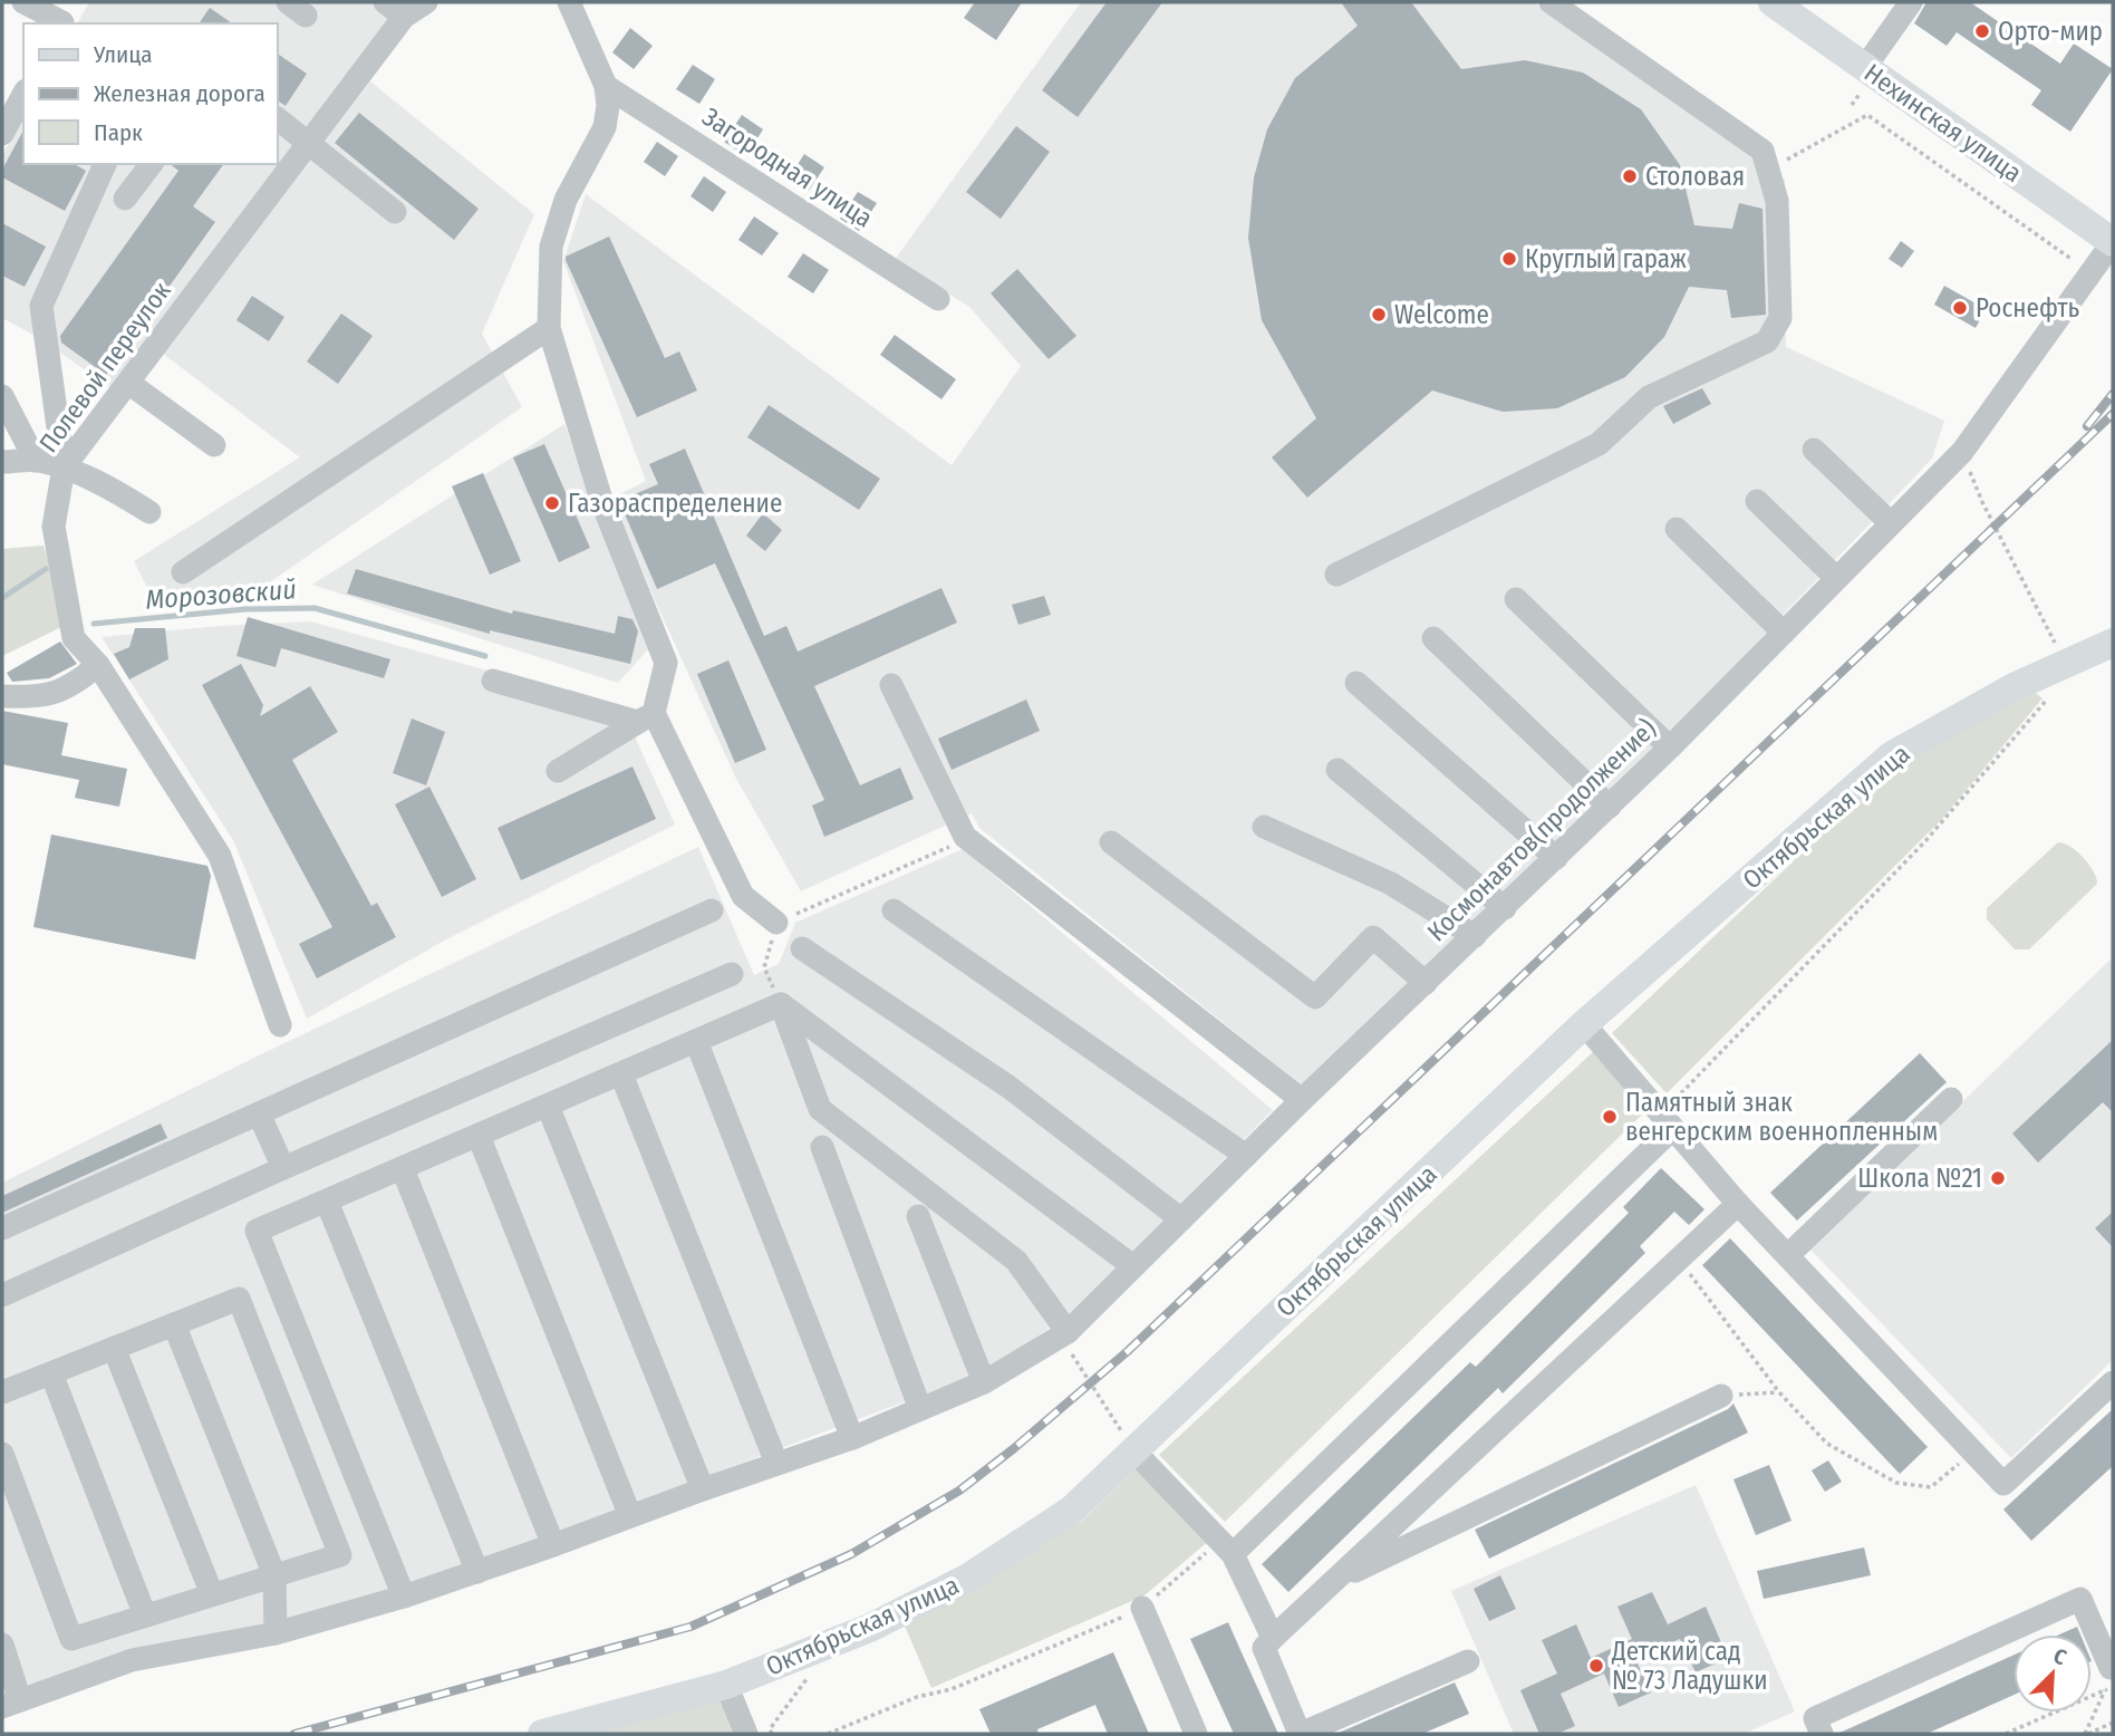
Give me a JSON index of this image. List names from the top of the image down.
{
  "streets": {
    "main road": ["Нехинская улица", "Октябрьская улица"],
    "street": ["Загородная улица", "Полевой переулок", "Космонавтов(продолжение)"]
  },
  "crossings": [
    ["Нехинская улица", "Космонавтов(продолжение)"]
  ],
  "water": ["Морозовский"],
  "places": [
    "Орто-мир",
    "Столовая",
    "Круглый гараж",
    "Роснефть",
    "Welcome",
    "Газораспределение",
    "Памятный знак венгерским военнопленным",
    "Школа №21",
    "Детский сад № 73 Ладушки"
  ],
  "legend": ["Улица", "Железная дорога", "Парк"],
  "north": "top right"
}
